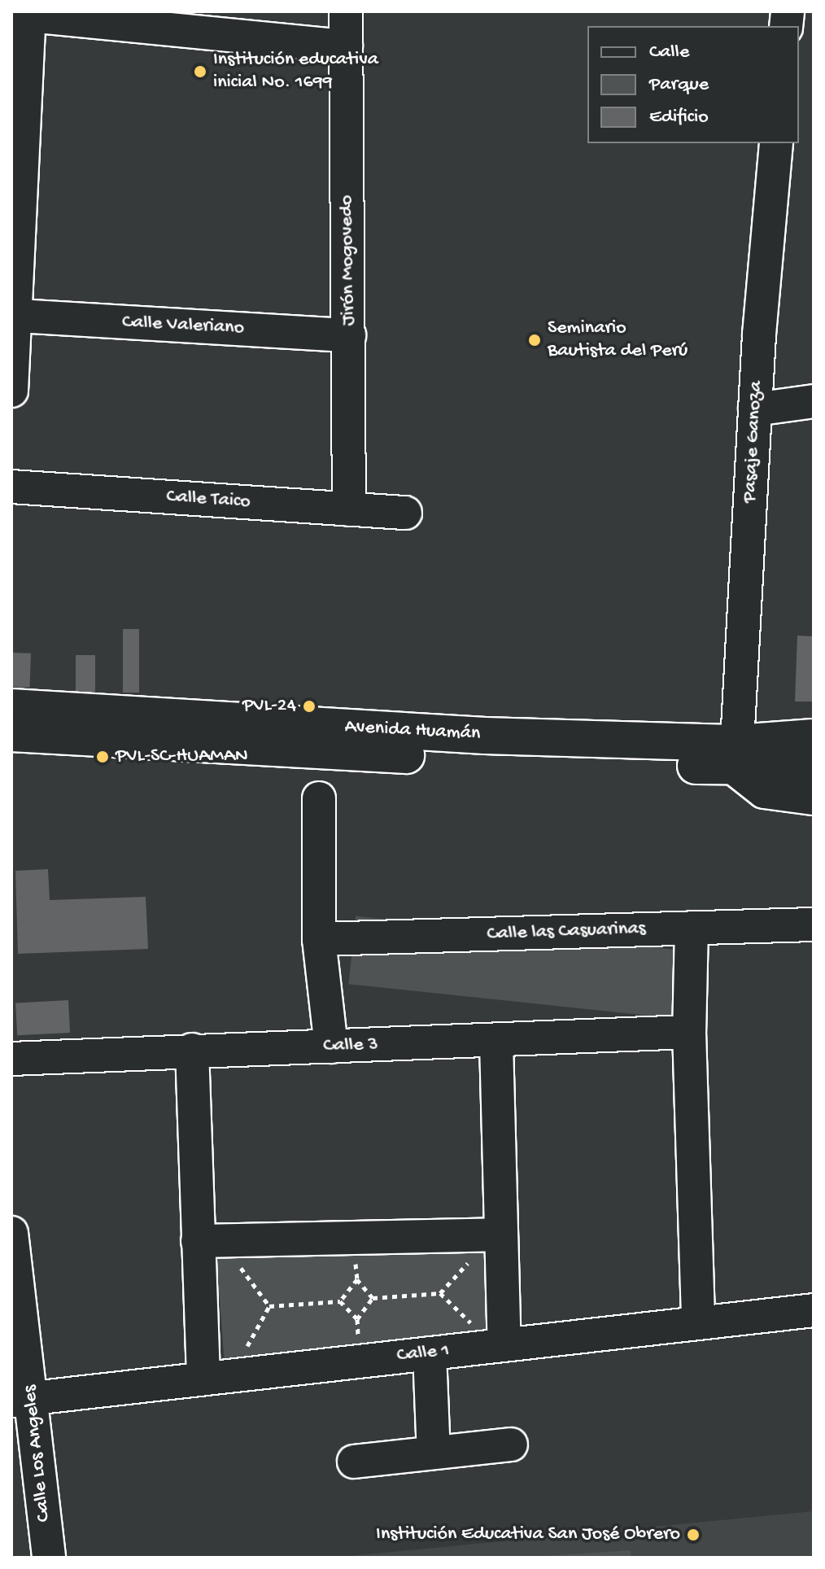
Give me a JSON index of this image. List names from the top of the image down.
{
  "streets": {
    "main road": ["Avenida Huamán"],
    "street": [
      "Jirón Mogovedo",
      "Calle Valeriano",
      "Pasaje Ganoza",
      "Calle Taico",
      "Calle las Casuarinas",
      "Calle 3",
      "Calle 1",
      "Calle Los Angeles"
    ]
  },
  "crossings": [
    ["Jirón Mogovedo", "Calle Valeriano"],
    ["Jirón Mogovedo", "Calle Taico"],
    ["Pasaje Ganoza", "Avenida Huamán"],
    ["Calle 1", "Calle Los Angeles"]
  ],
  "places": [
    "Institución educativa inicial No. 1699",
    "Seminario Bautista del Perú",
    "PVL-24",
    "PVL-SC-HUAMAN",
    "Institución Educativa San José Obrero"
  ],
  "legend": ["Calle", "Parque", "Edificio"]
}
